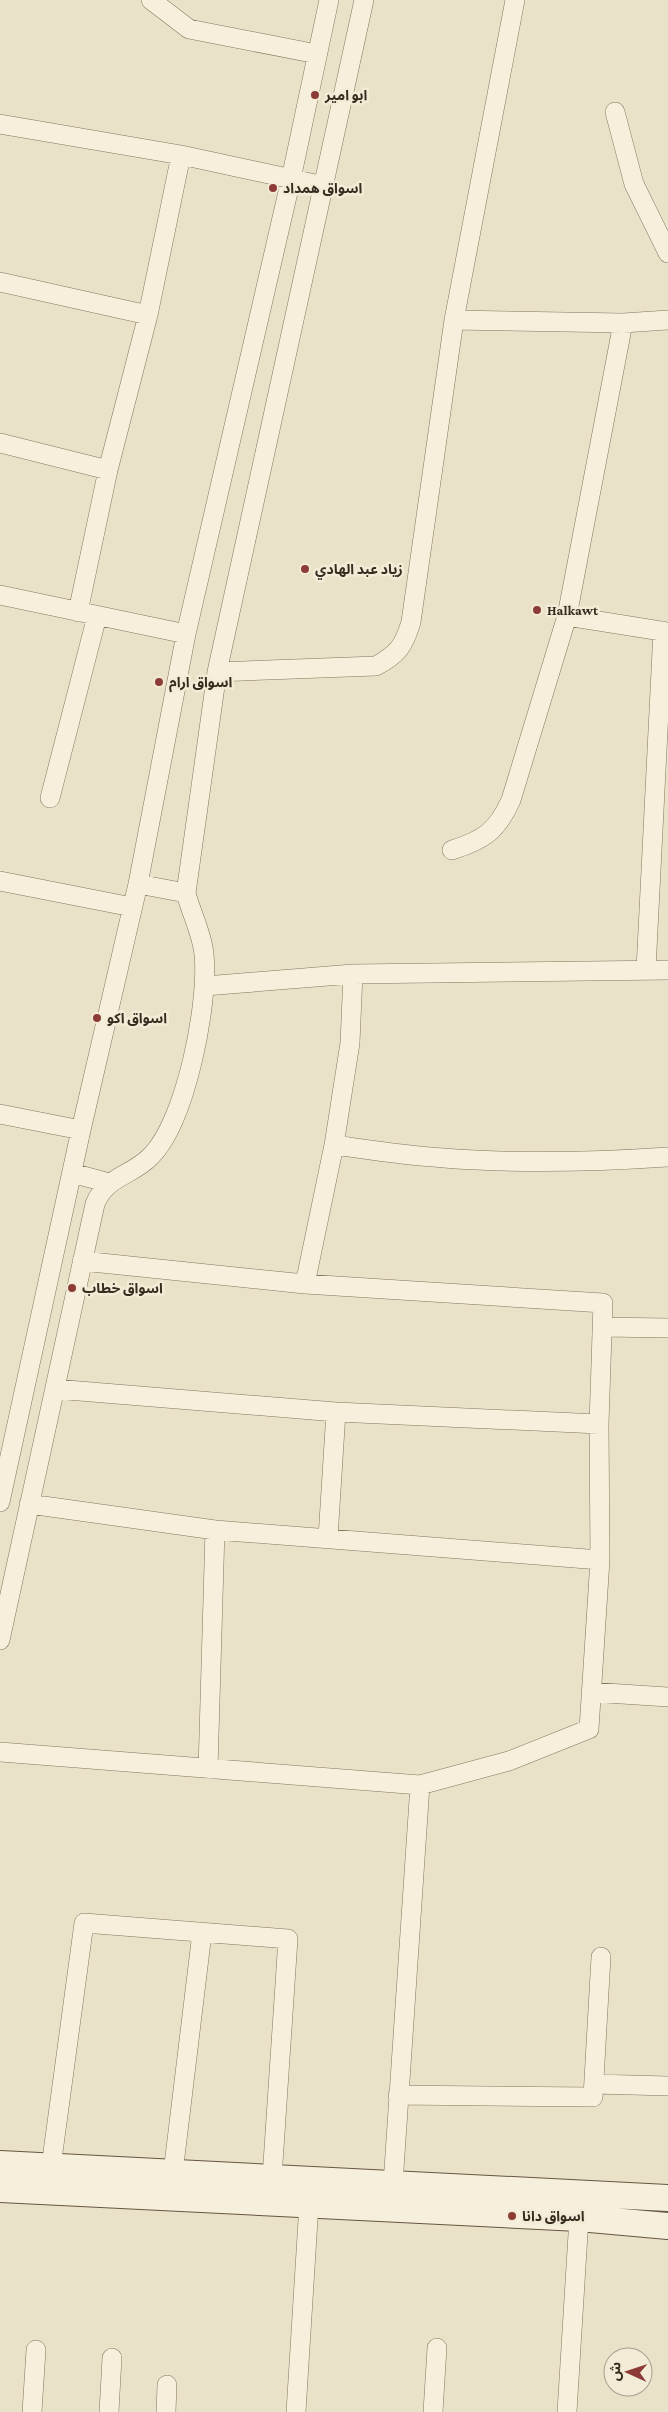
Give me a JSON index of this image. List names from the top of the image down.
{
  "places": [
    "ابو امير",
    "اسواق همداد",
    "زياد عبد الهادي",
    "Halkawt",
    "اسواق ارام",
    "اسواق اكو",
    "اسواق خطاب",
    "اسواق دانا"
  ],
  "north": "left"
}
